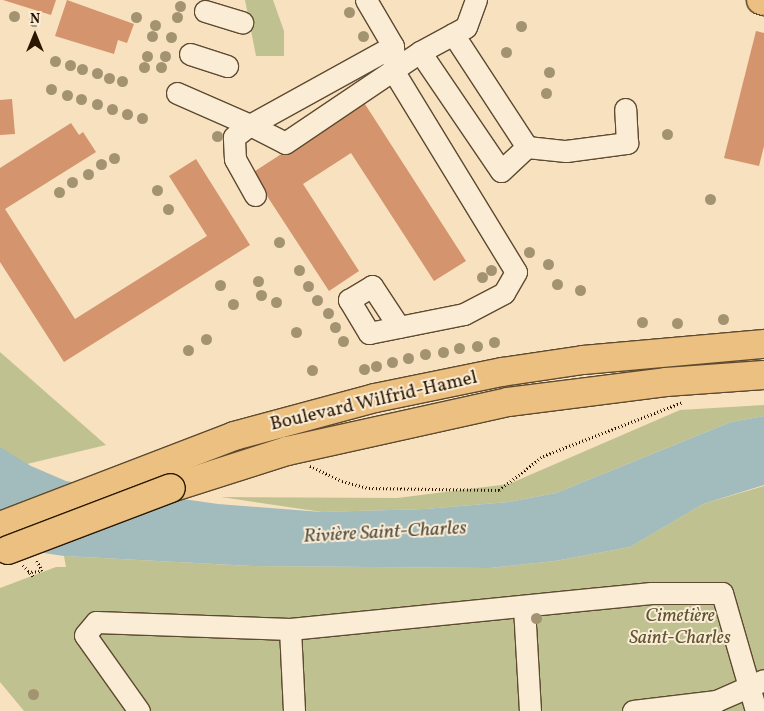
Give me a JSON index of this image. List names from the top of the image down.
{
  "streets": {
    "main road": ["Boulevard Wilfrid-Hamel"]
  },
  "water": ["Rivière Saint-Charles"],
  "parks": ["Cimetière Saint-Charles"],
  "north": "top"
}
